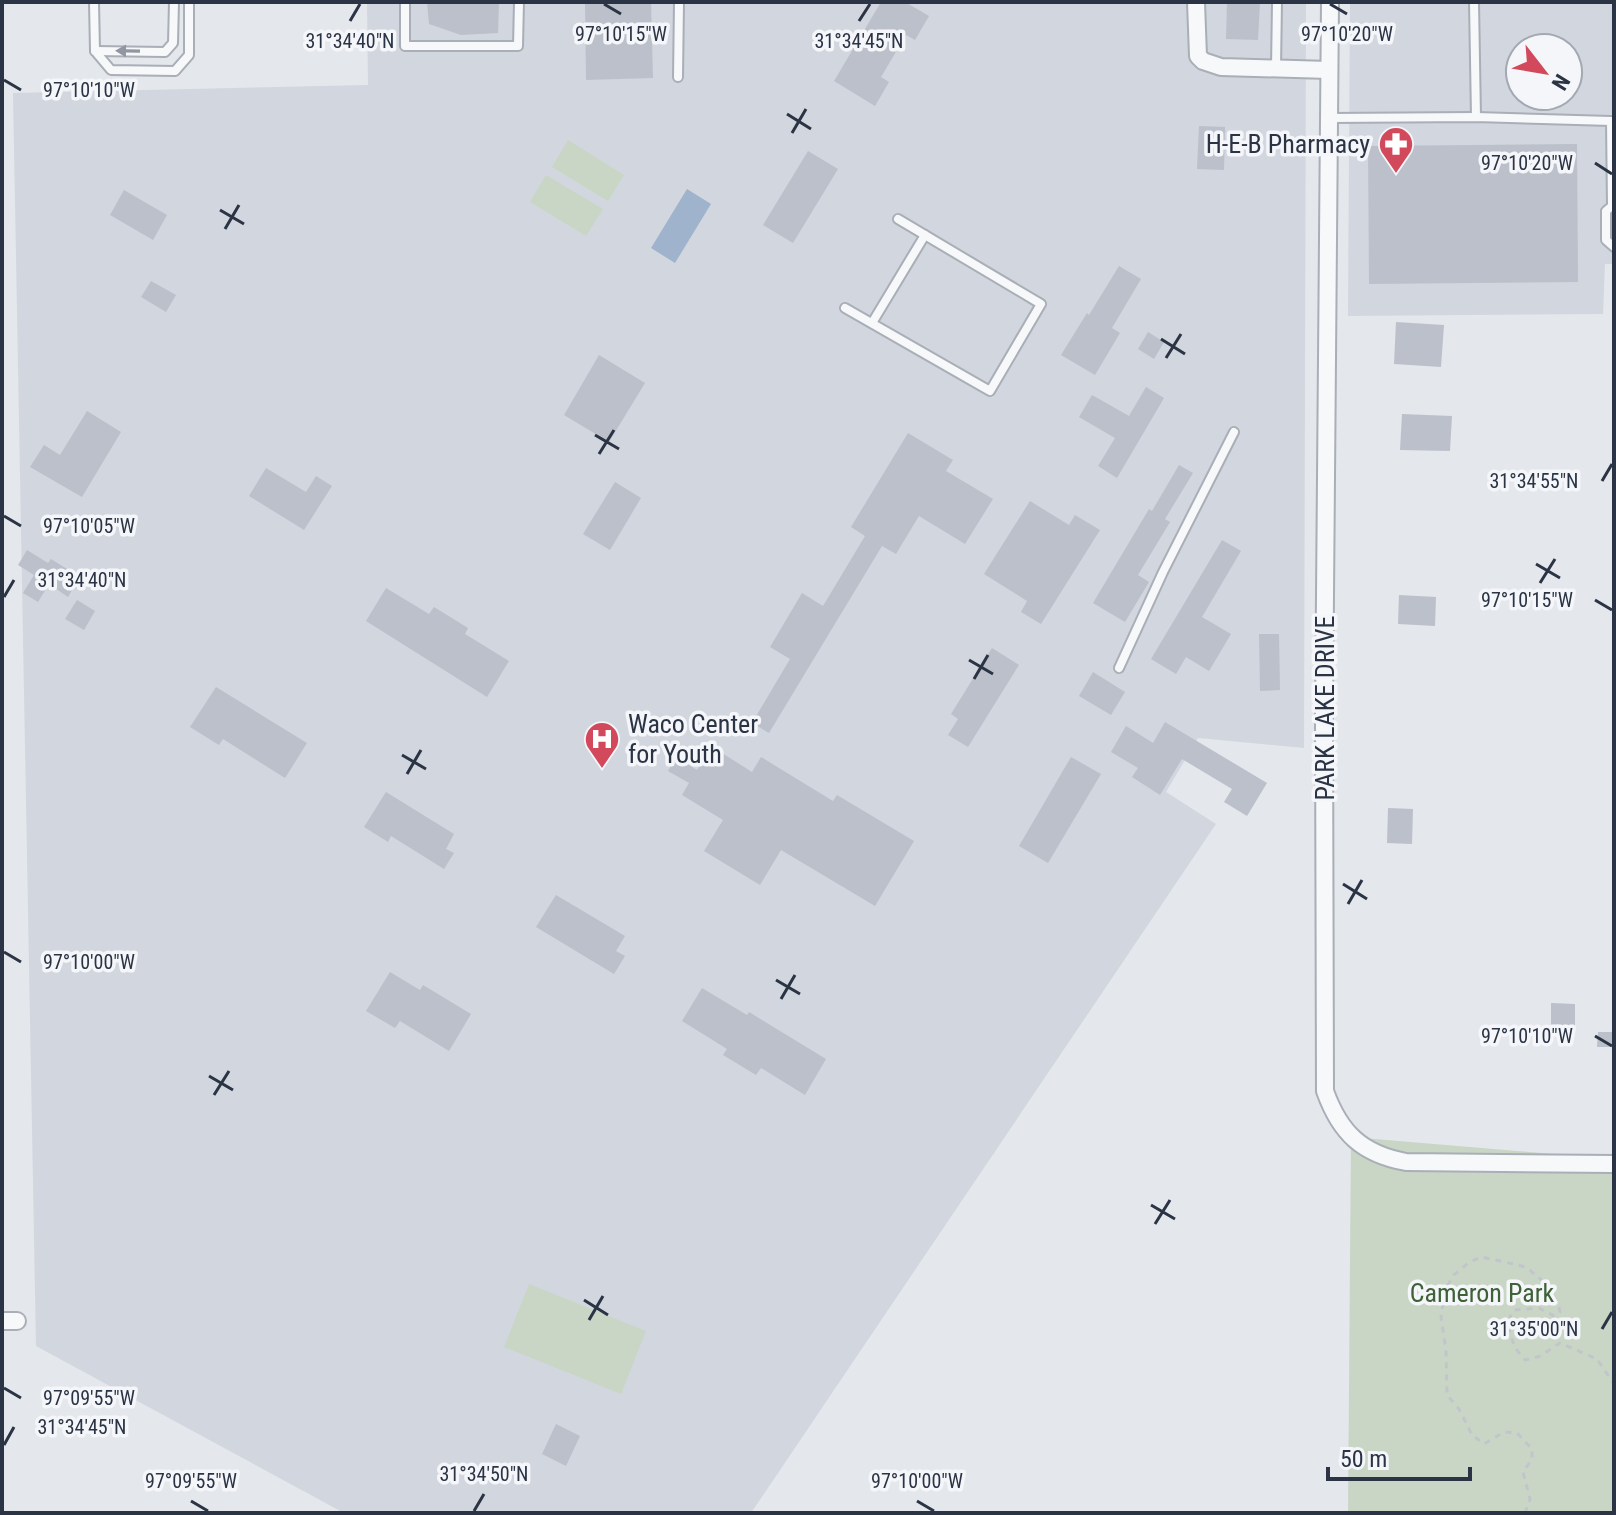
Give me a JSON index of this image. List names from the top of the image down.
{
  "streets": {
    "street": ["PARK LAKE DRIVE"]
  },
  "parks": ["Cameron Park"],
  "places": {
    "pharmacy": ["H-E-B Pharmacy"],
    "hospital": ["Waco Center for Youth"]
  },
  "scale_bar": "50 m",
  "north": "bottom right",
  "coordinates": [
    "97°10'15\"W",
    "97°10'20\"W",
    "31°34'40\"N",
    "31°34'45\"N",
    "97°10'10\"W",
    "31°34'55\"N",
    "97°10'05\"W",
    "97°10'00\"W",
    "31°35'00\"N",
    "97°09'55\"W",
    "31°34'50\"N"
  ]
}
